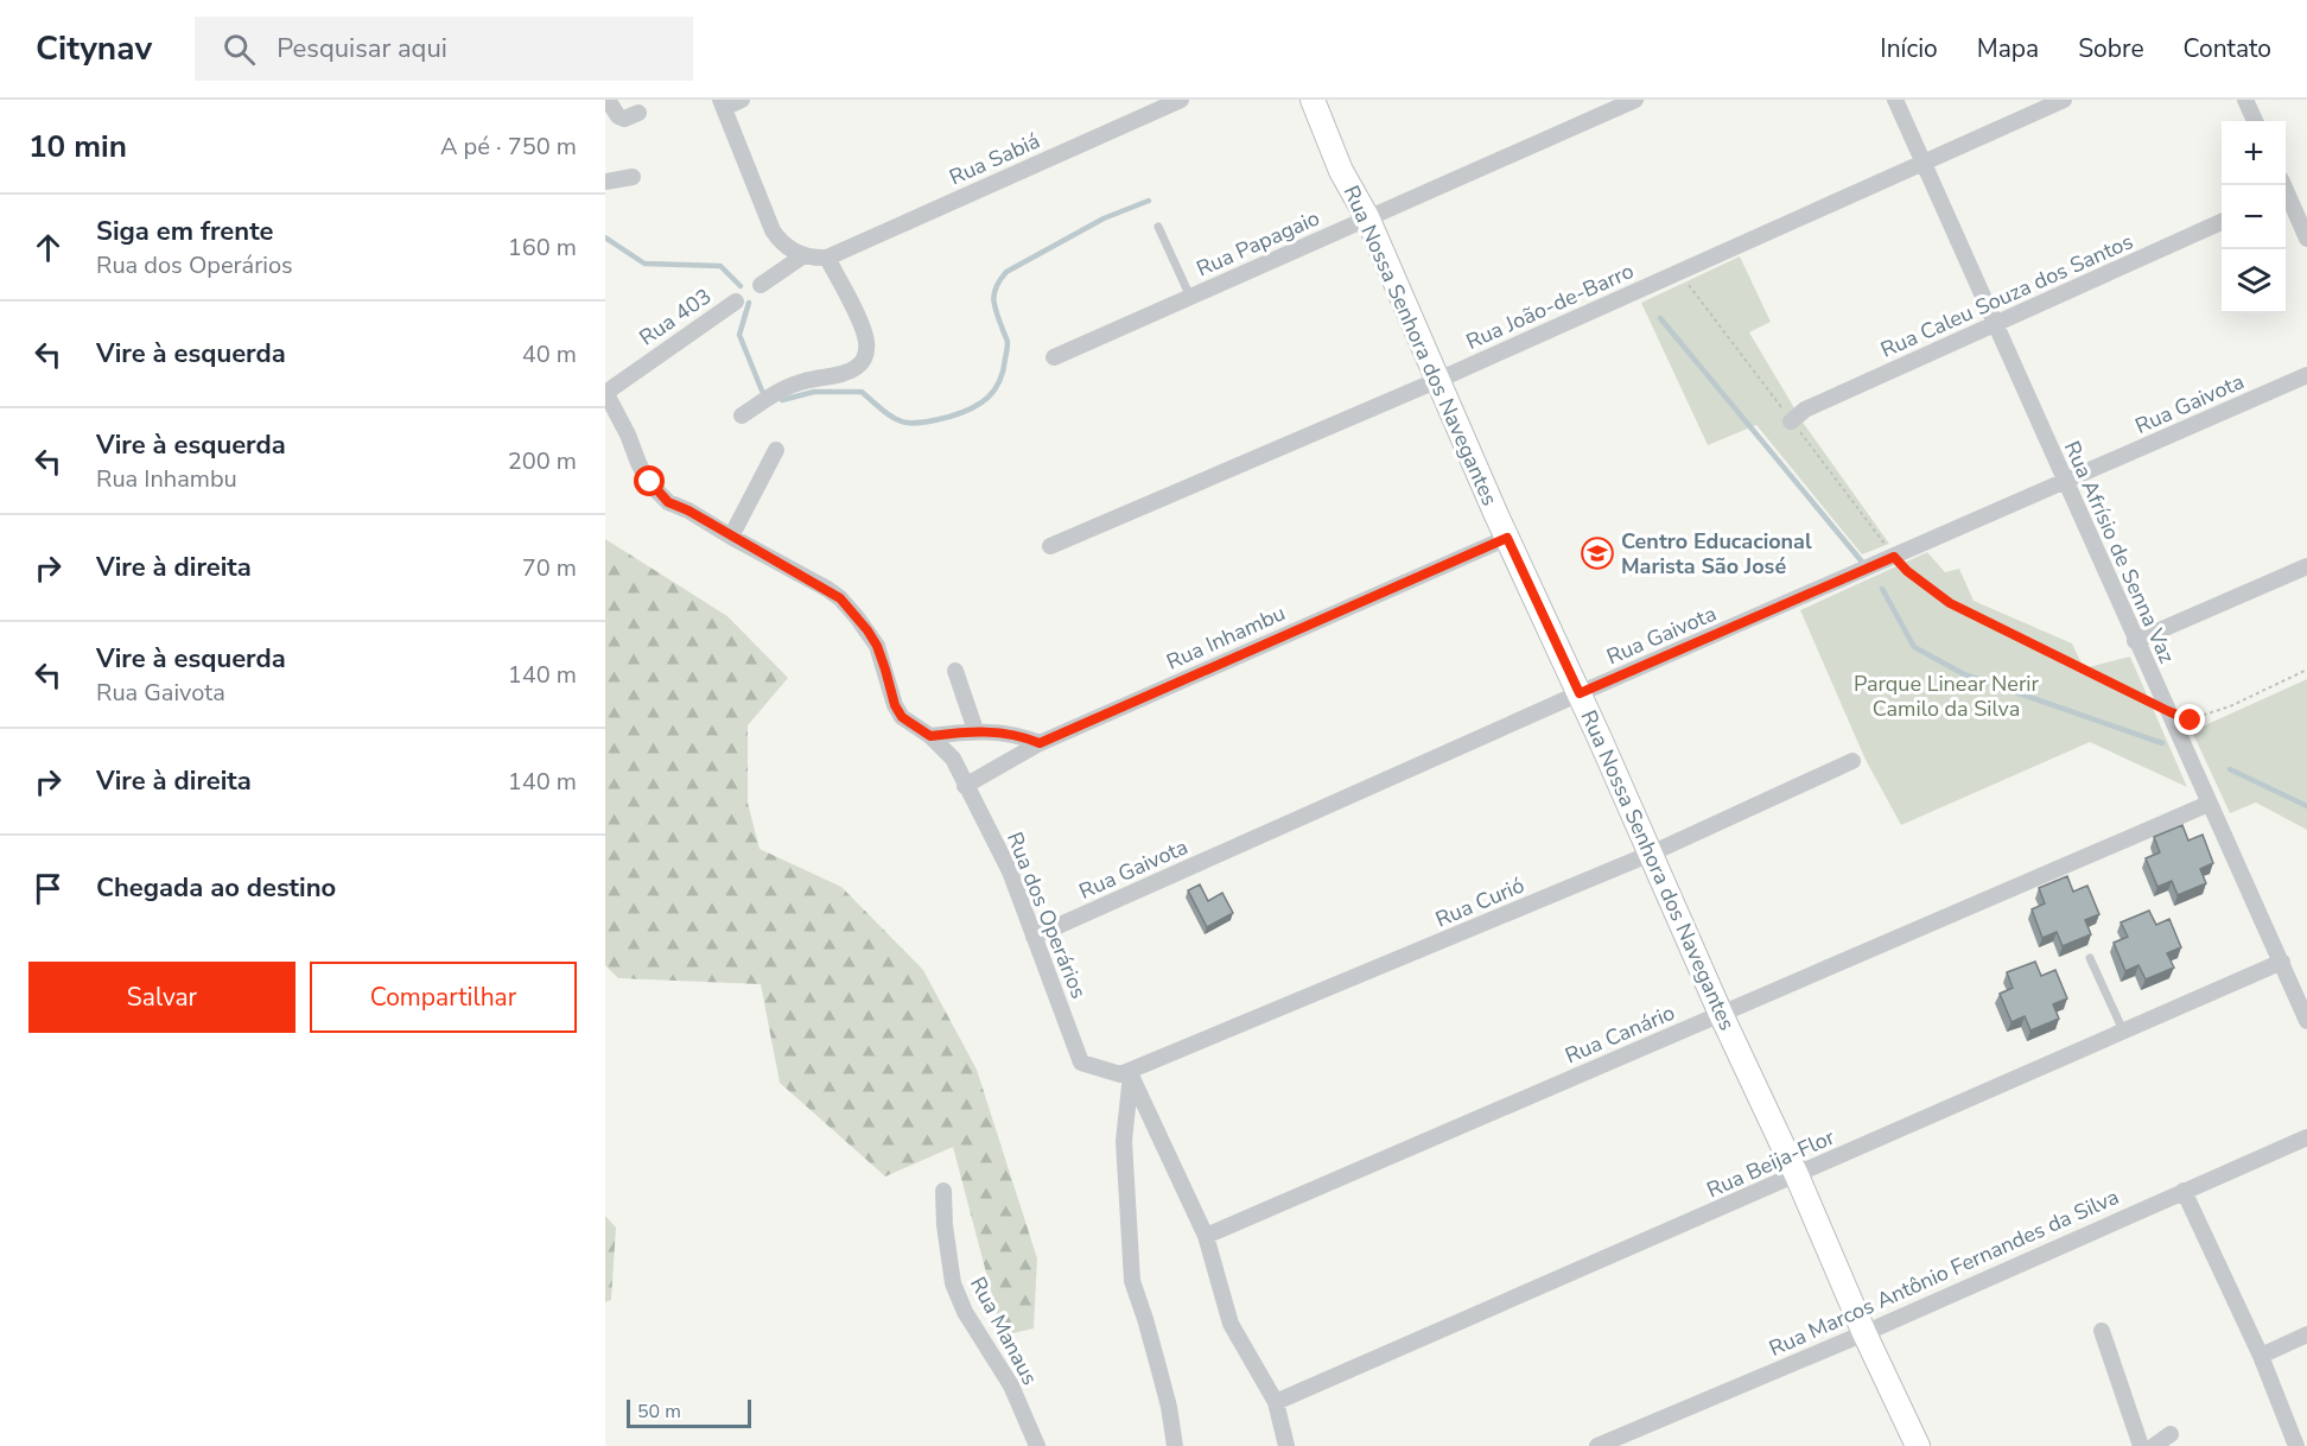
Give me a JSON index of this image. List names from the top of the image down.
{
  "streets": {
    "street": [
      "Rua Sabiá",
      "Rua Papagaio",
      "Rua Caleu Souza dos Santos",
      "Rua João-de-Barro",
      "Rua 403",
      "Rua Nossa Senhora dos Navegantes",
      "Rua Gaivota",
      "Rua Afrísio de Senna Vaz",
      "Rua Inhambu",
      "Rua Curió",
      "Rua dos Operários",
      "Rua Canário",
      "Rua Beija-Flor",
      "Rua Marcos Antônio Fernandes da Silva",
      "Rua Manaus"
    ]
  },
  "crossings": [
    ["Rua Papagaio", "Rua Nossa Senhora dos Navegantes"],
    ["Rua Caleu Souza dos Santos", "Rua Afrísio de Senna Vaz"],
    ["Rua João-de-Barro", "Rua Nossa Senhora dos Navegantes"],
    ["Rua João-de-Barro", "Rua Afrísio de Senna Vaz"],
    ["Rua 403", "Rua dos Operários"],
    ["Rua Nossa Senhora dos Navegantes", "Rua Gaivota"],
    ["Rua Nossa Senhora dos Navegantes", "Rua Inhambu"],
    ["Rua Nossa Senhora dos Navegantes", "Rua Curió"],
    ["Rua Nossa Senhora dos Navegantes", "Rua Canário"],
    ["Rua Nossa Senhora dos Navegantes", "Rua Beija-Flor"],
    ["Rua Nossa Senhora dos Navegantes", "Rua Marcos Antônio Fernandes da Silva"],
    ["Rua Gaivota", "Rua Afrísio de Senna Vaz"],
    ["Rua Gaivota", "Rua dos Operários"],
    ["Rua Afrísio de Senna Vaz", "Rua Canário"],
    ["Rua Afrísio de Senna Vaz", "Rua Beija-Flor"],
    ["Rua Inhambu", "Rua dos Operários"],
    ["Rua Curió", "Rua dos Operários"]
  ],
  "parks": ["Parque Linear Nerir Camilo da Silva"],
  "places": {
    "school or university": ["Centro Educacional Marista São José"]
  },
  "scale_bar": "50 m",
  "page": {
    "header": "Citynav",
    "search": "Pesquisar aqui",
    "nav": [
      "Início",
      "Mapa",
      "Sobre",
      "Contato"
    ],
    "heading": ["10 min", "A pé · 750 m"],
    "map_buttons": ["+", "−"],
    "list": [
      ["Siga em frente", "Rua dos Operários", "160 m"],
      ["Vire à esquerda", "40 m"],
      ["Vire à esquerda", "Rua Inhambu", "200 m"],
      ["Vire à direita", "70 m"],
      ["Vire à esquerda", "Rua Gaivota", "140 m"],
      ["Vire à direita", "140 m"],
      "Chegada ao destino"
    ],
    "buttons": ["Salvar", "Compartilhar"],
    "scale": "50 m"
  }
}
